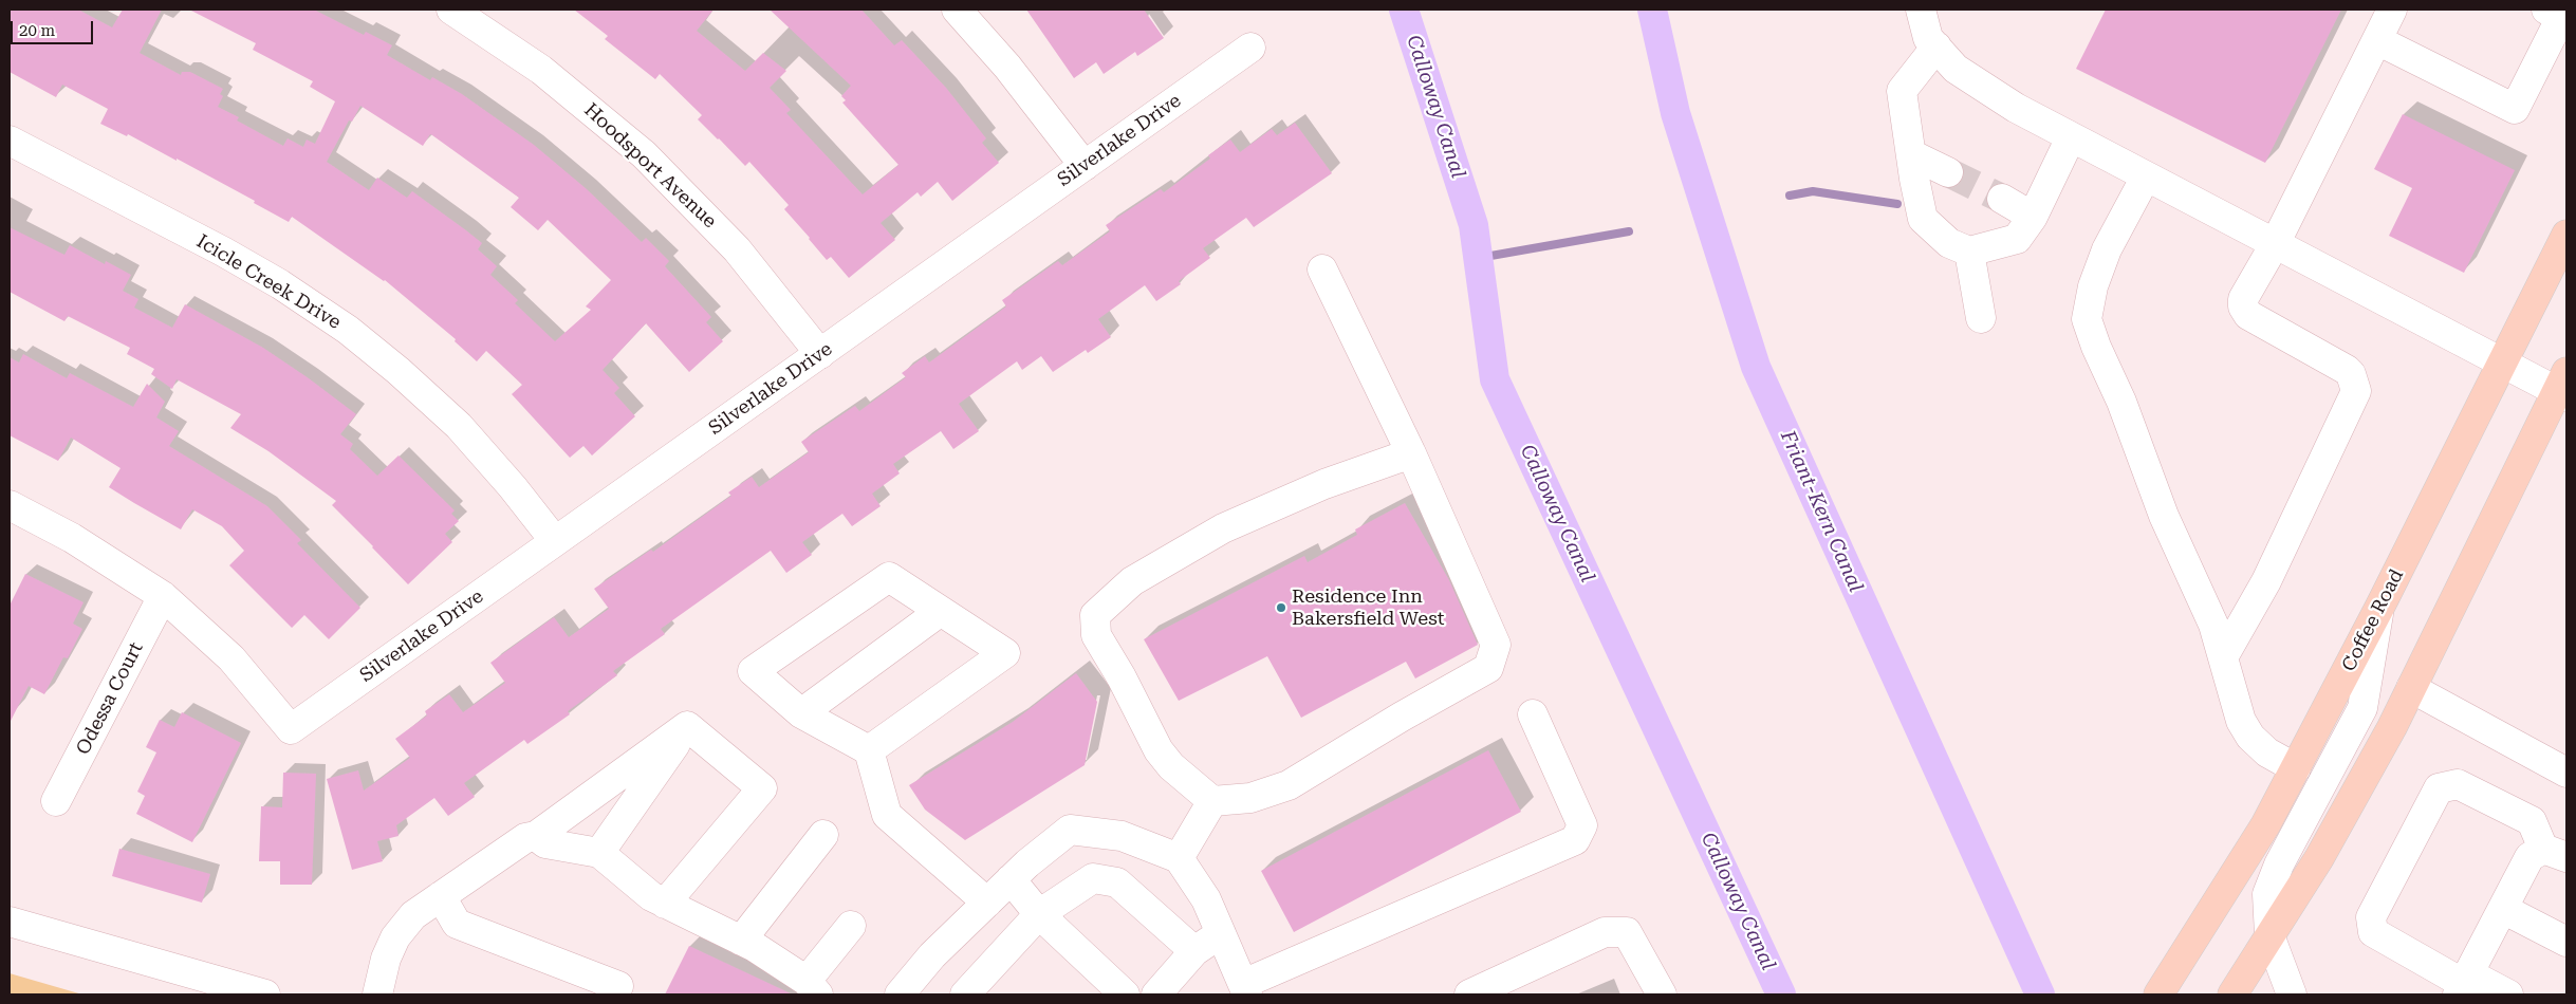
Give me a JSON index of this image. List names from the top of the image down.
{
  "streets": {
    "main road": ["Coffee Road"],
    "street": [
      "Silverlake Drive",
      "Hoodsport Avenue",
      "Icicle Creek Drive",
      "Odessa Court"
    ]
  },
  "crossings": [
    ["Silverlake Drive", "Hoodsport Avenue"],
    ["Silverlake Drive", "Icicle Creek Drive"],
    ["Silverlake Drive", "Odessa Court"]
  ],
  "water": ["Calloway Canal", "Friant-Kern Canal"],
  "places": ["Residence Inn Bakersfield West"],
  "scale_bar": "20 m"
}
